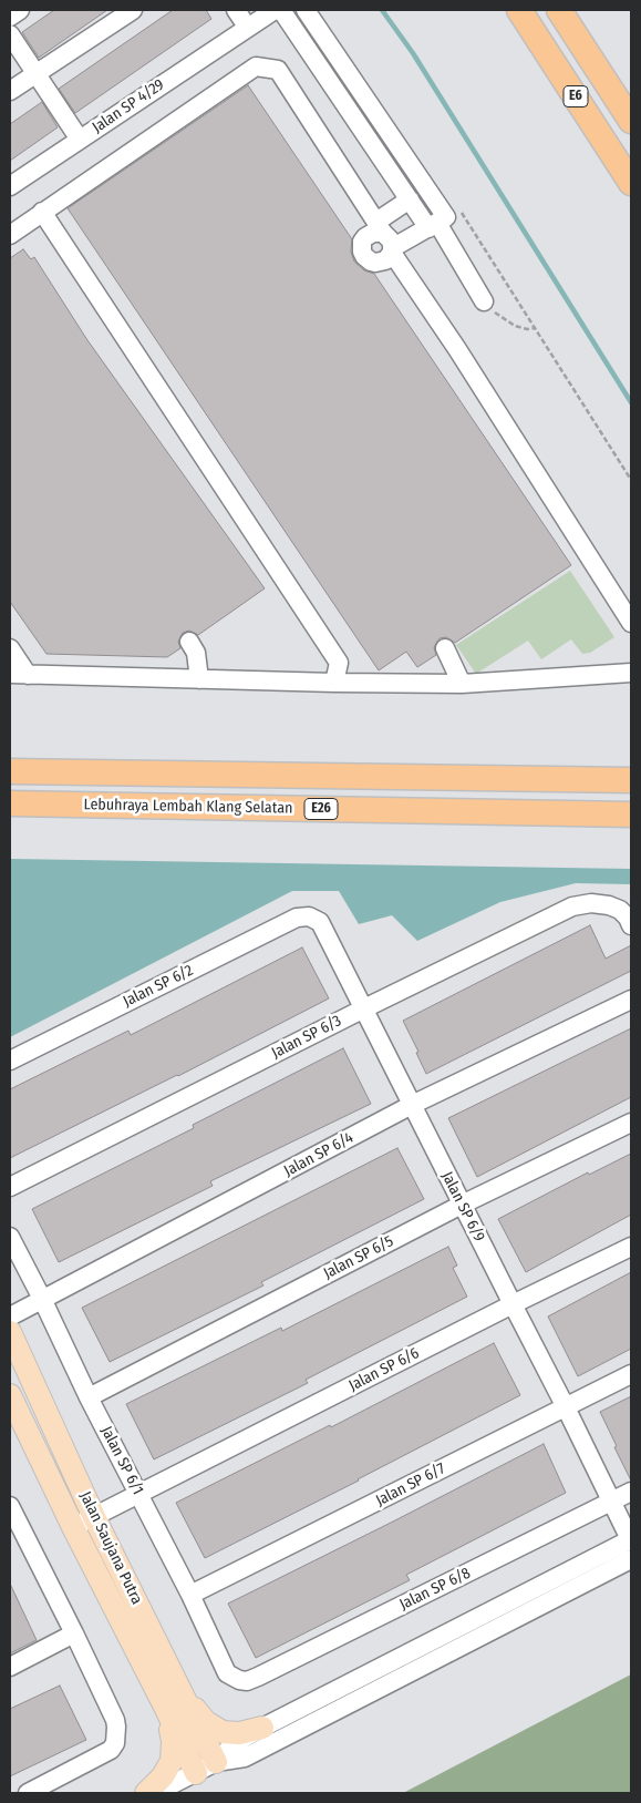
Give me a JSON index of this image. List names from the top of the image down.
{
  "streets": {
    "highway": ["E6", "Lebuhraya Lembah Klang Selatan", "E26"],
    "main road": ["Jalan Saujana Putra"],
    "street": [
      "Jalan SP 4/29",
      "Jalan SP 6/2",
      "Jalan SP 6/3",
      "Jalan SP 6/4",
      "Jalan SP 6/9",
      "Jalan SP 6/5",
      "Jalan SP 6/6",
      "Jalan SP 6/1",
      "Jalan SP 6/7",
      "Jalan SP 6/8"
    ]
  },
  "crossings": [
    ["Jalan SP 6/2", "Jalan SP 6/9"],
    ["Jalan SP 6/3", "Jalan SP 6/9"],
    ["Jalan SP 6/4", "Jalan SP 6/9"],
    ["Jalan SP 6/4", "Jalan SP 6/1"],
    ["Jalan SP 6/9", "Jalan SP 6/5"],
    ["Jalan SP 6/9", "Jalan SP 6/6"],
    ["Jalan SP 6/9", "Jalan SP 6/7"],
    ["Jalan SP 6/9", "Jalan SP 6/8"],
    ["Jalan SP 6/5", "Jalan SP 6/1"],
    ["Jalan SP 6/6", "Jalan SP 6/1"],
    ["Jalan SP 6/6", "Jalan Saujana Putra"],
    ["Jalan SP 6/1", "Jalan SP 6/7"],
    ["Jalan SP 6/1", "Jalan SP 6/8"]
  ]
}
